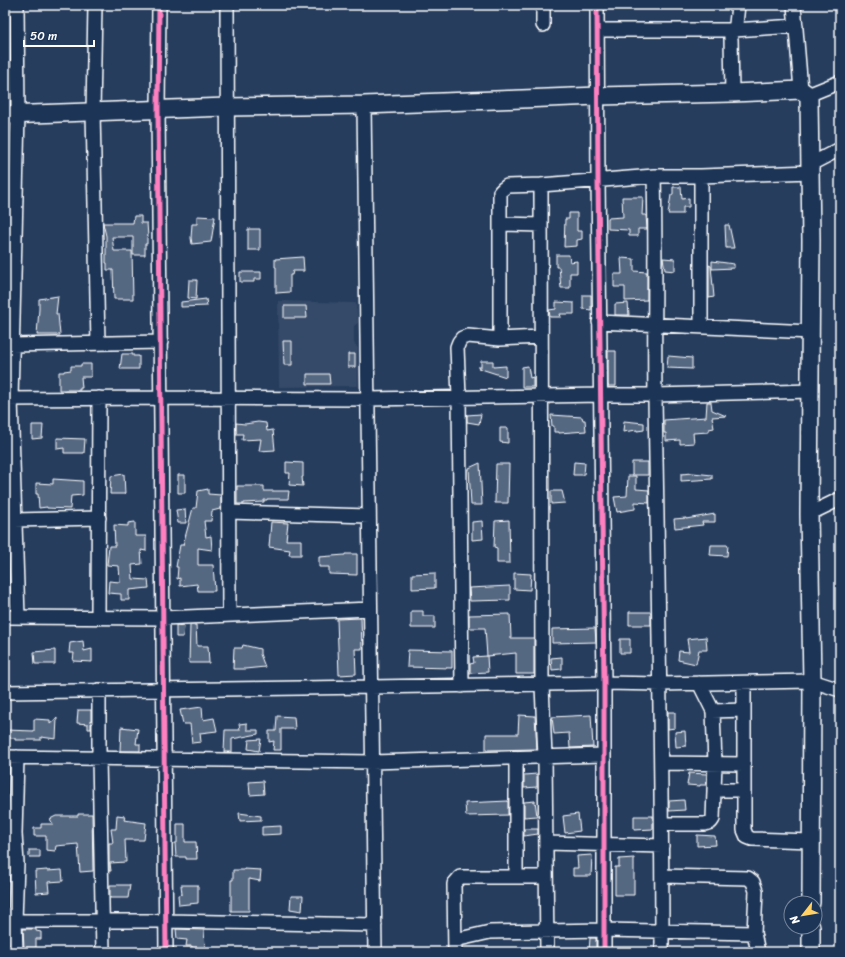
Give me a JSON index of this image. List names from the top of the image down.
{
  "scale_bar": "50 m",
  "north": "bottom left"
}
